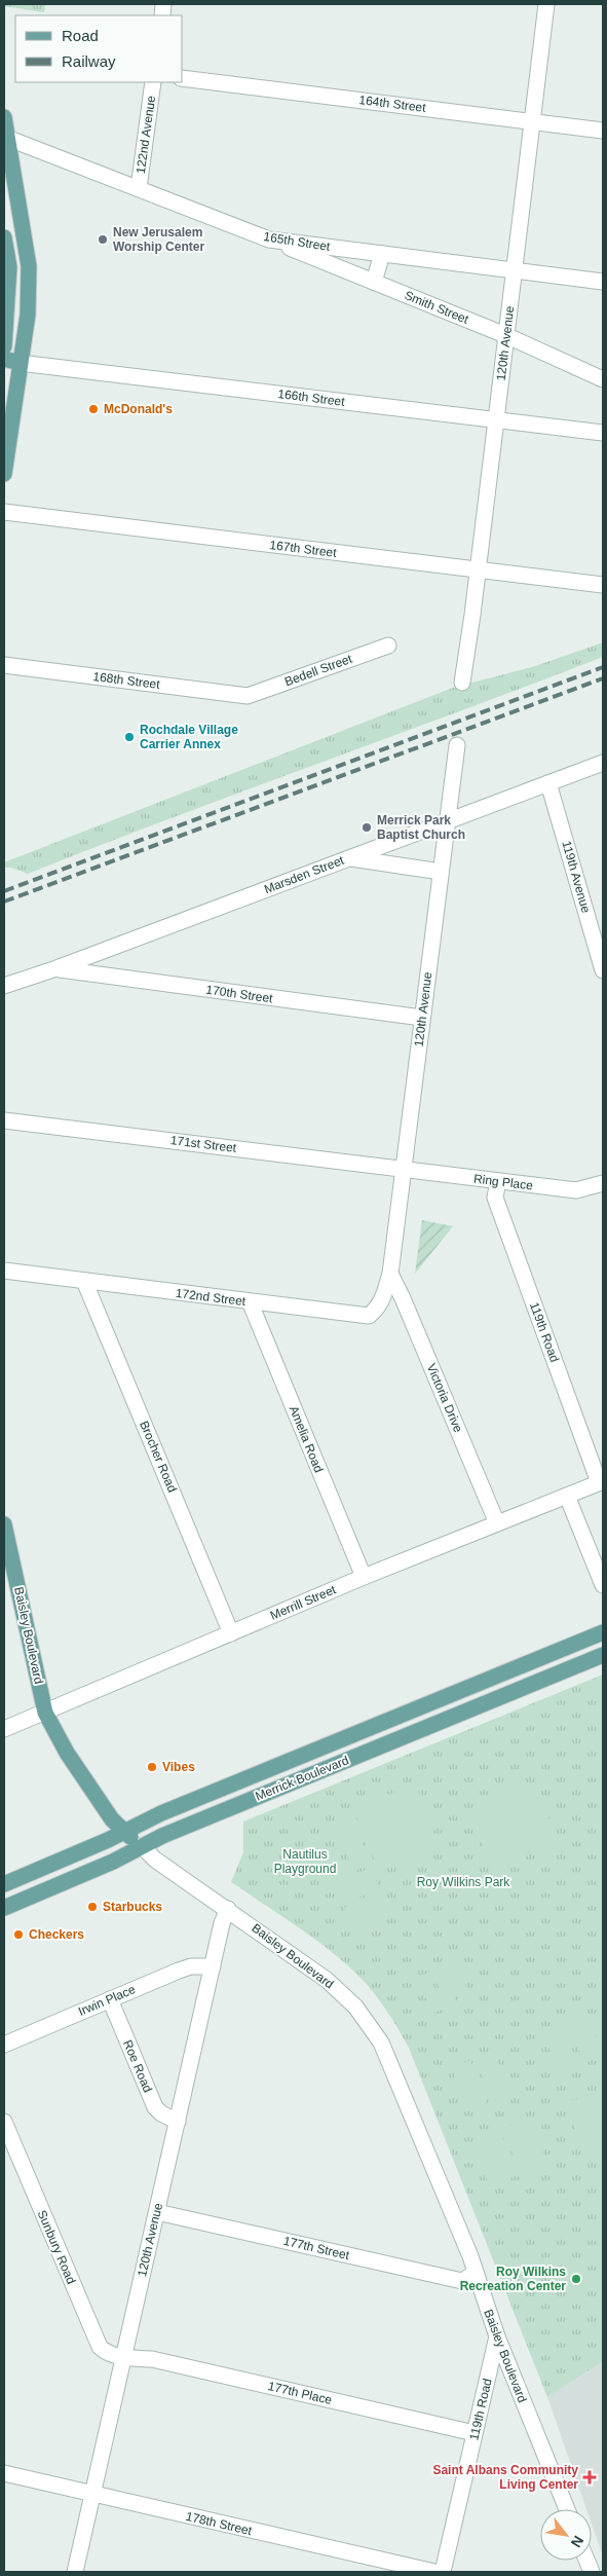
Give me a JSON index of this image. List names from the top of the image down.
{
  "streets": {
    "main road": ["Baisley Boulevard", "Merrick Boulevard"],
    "street": [
      "164th Street",
      "122nd Avenue",
      "165th Street",
      "Smith Street",
      "120th Avenue",
      "166th Street",
      "167th Street",
      "Bedell Street",
      "168th Street",
      "Marsden Street",
      "119th Avenue",
      "170th Street",
      "171st Street",
      "Ring Place",
      "172nd Street",
      "119th Road",
      "Victoria Drive",
      "Amelia Road",
      "Brocher Road",
      "Merrill Street",
      "Irwin Place",
      "Roe Road",
      "Sunbury Road",
      "177th Street",
      "177th Place",
      "178th Street"
    ]
  },
  "crossings": [
    ["164th Street", "120th Avenue"],
    ["122nd Avenue", "165th Street"],
    ["165th Street", "Smith Street"],
    ["165th Street", "120th Avenue"],
    ["Smith Street", "120th Avenue"],
    ["120th Avenue", "166th Street"],
    ["120th Avenue", "167th Street"],
    ["120th Avenue", "Marsden Street"],
    ["120th Avenue", "170th Street"],
    ["120th Avenue", "171st Street"],
    ["120th Avenue", "Ring Place"],
    ["120th Avenue", "172nd Street"],
    ["120th Avenue", "Victoria Drive"],
    ["120th Avenue", "Baisley Boulevard"],
    ["120th Avenue", "Irwin Place"],
    ["120th Avenue", "Roe Road"],
    ["120th Avenue", "Sunbury Road"],
    ["120th Avenue", "177th Street"],
    ["120th Avenue", "177th Place"],
    ["120th Avenue", "178th Street"],
    ["Bedell Street", "168th Street"],
    ["Marsden Street", "119th Avenue"],
    ["Marsden Street", "170th Street"],
    ["171st Street", "Ring Place"],
    ["Ring Place", "119th Road"],
    ["172nd Street", "Victoria Drive"],
    ["172nd Street", "Amelia Road"],
    ["172nd Street", "Brocher Road"],
    ["119th Road", "Merrill Street"],
    ["119th Road", "Baisley Boulevard"],
    ["119th Road", "177th Place"],
    ["Victoria Drive", "Merrill Street"],
    ["Amelia Road", "Merrill Street"],
    ["Brocher Road", "Merrill Street"],
    ["Merrill Street", "Baisley Boulevard"],
    ["Baisley Boulevard", "Merrick Boulevard"],
    ["Baisley Boulevard", "177th Street"],
    ["Irwin Place", "Roe Road"],
    ["Sunbury Road", "177th Place"]
  ],
  "parks": ["Nautilus Playground", "Roy Wilkins Park"],
  "places": {
    "other": [
      "New Jerusalem Worship Center",
      "McDonald's",
      "Rochdale Village Carrier Annex",
      "Merrick Park Baptist Church",
      "Vibes",
      "Starbucks",
      "Checkers",
      "Roy Wilkins Recreation Center"
    ],
    "health": ["Saint Albans Community Living Center"]
  },
  "legend": ["Road", "Railway"],
  "north": "bottom right"
}
